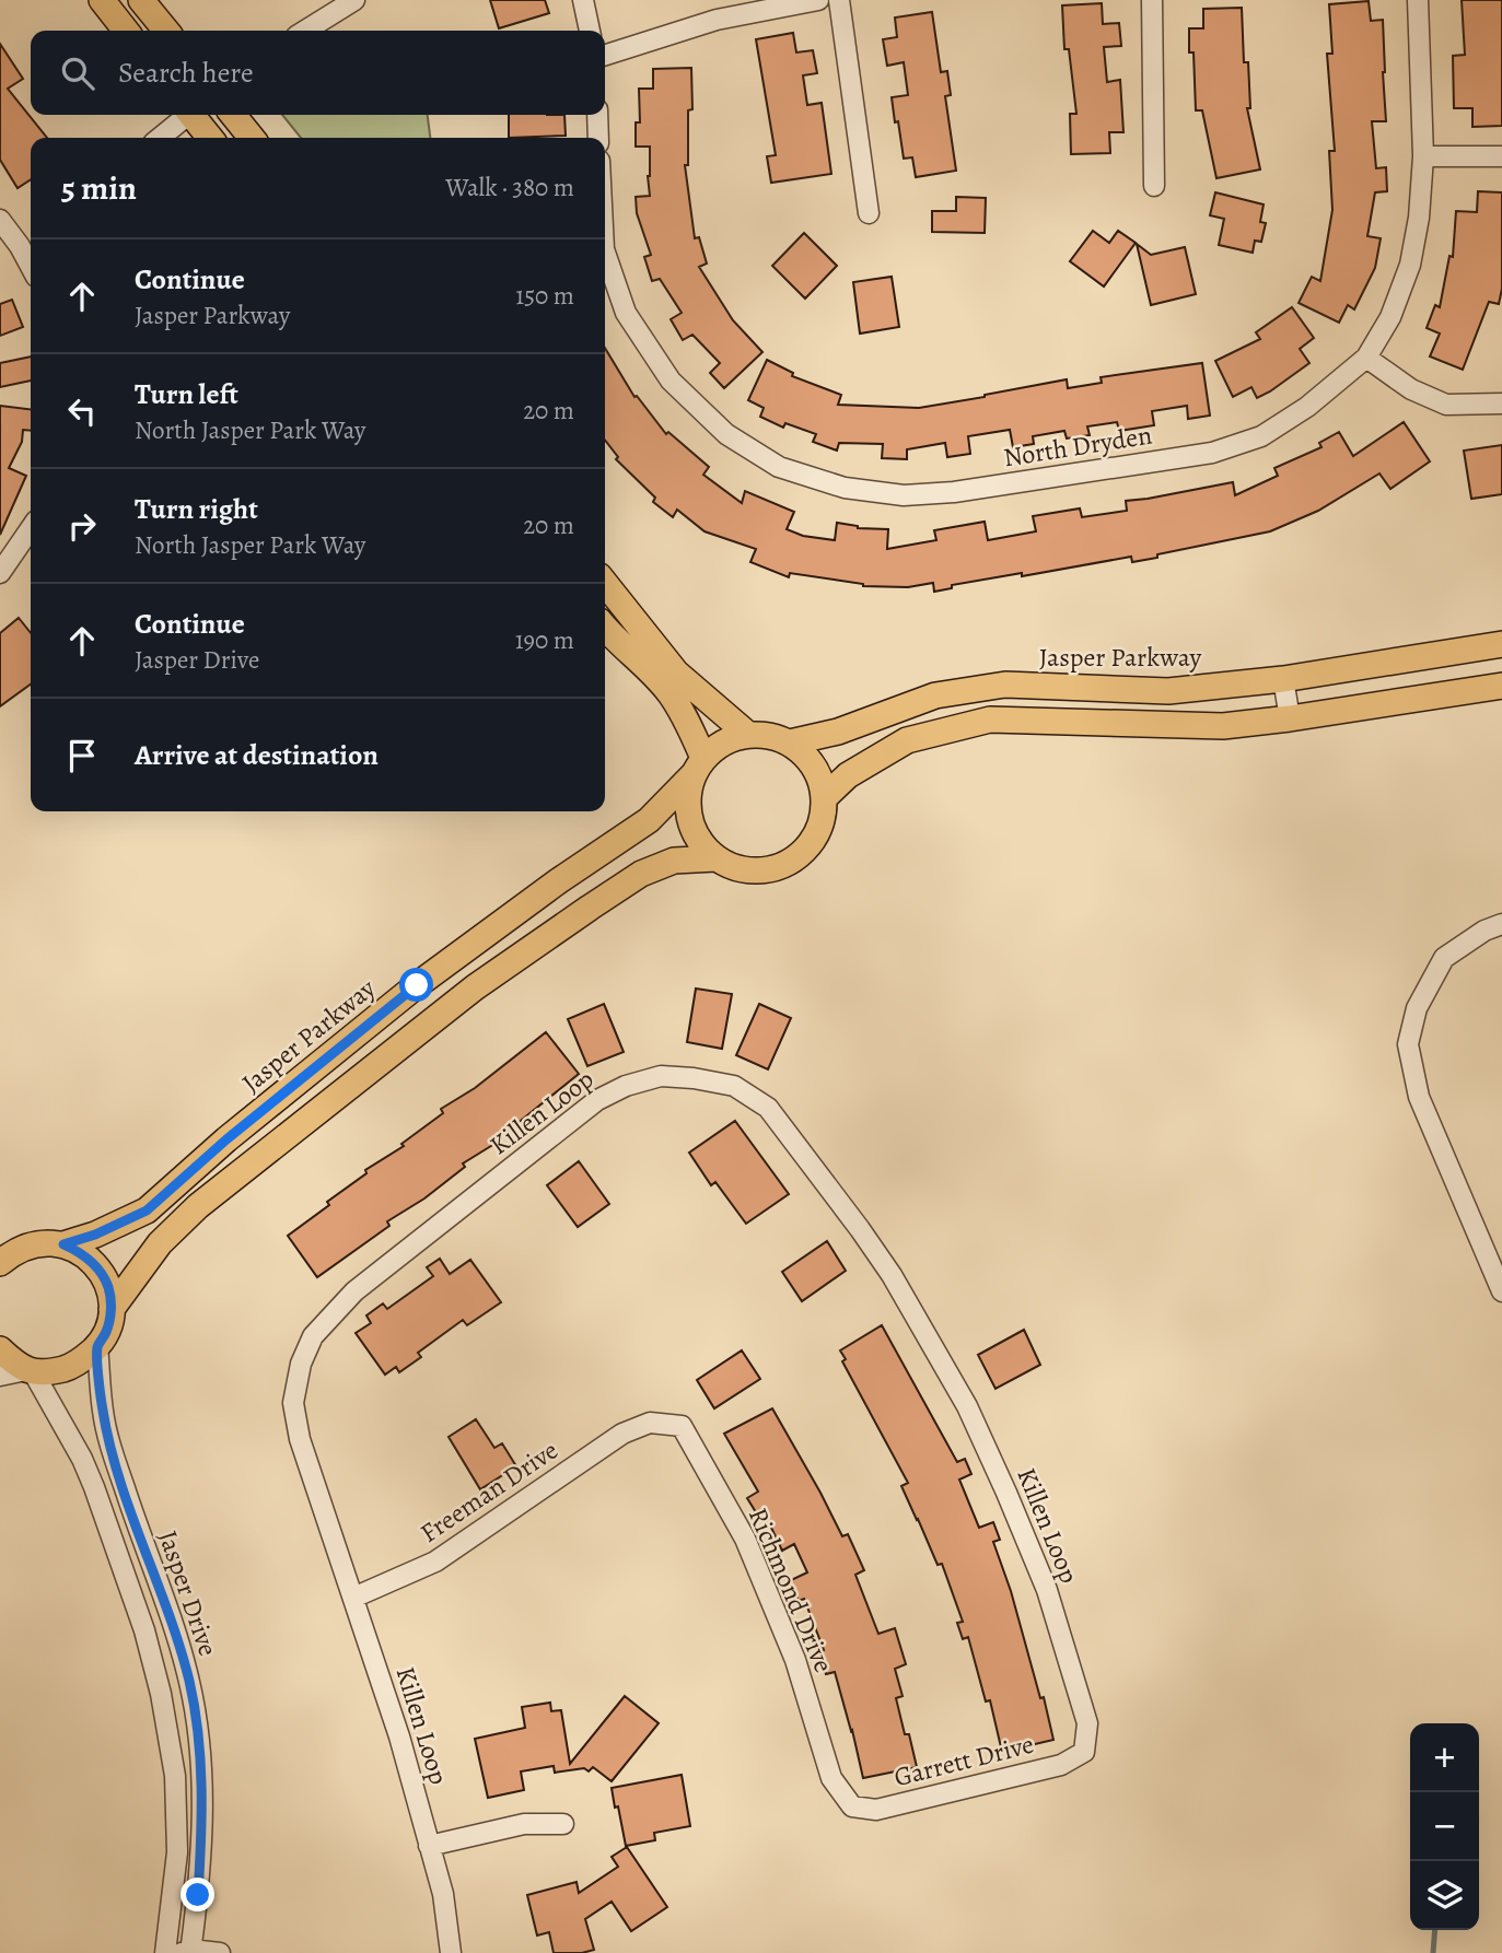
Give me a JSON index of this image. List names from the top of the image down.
{
  "streets": {
    "main road": ["Jasper Parkway"],
    "street": [
      "North Dryden",
      "Killen Loop",
      "Freeman Drive",
      "Richmond Drive",
      "Jasper Drive",
      "Garrett Drive"
    ]
  },
  "crossings": [
    ["Killen Loop", "Freeman Drive"],
    ["Killen Loop", "Garrett Drive"],
    ["Freeman Drive", "Richmond Drive"],
    ["Richmond Drive", "Garrett Drive"]
  ],
  "page": {
    "search": "Search here",
    "heading": ["5 min", "Walk · 380 m"],
    "list": [
      ["Continue", "Jasper Parkway", "150 m"],
      ["Turn left", "North Jasper Park Way", "20 m"],
      ["Turn right", "North Jasper Park Way", "20 m"],
      ["Continue", "Jasper Drive", "190 m"],
      "Arrive at destination"
    ],
    "map_buttons": ["+", "−"]
  }
}
